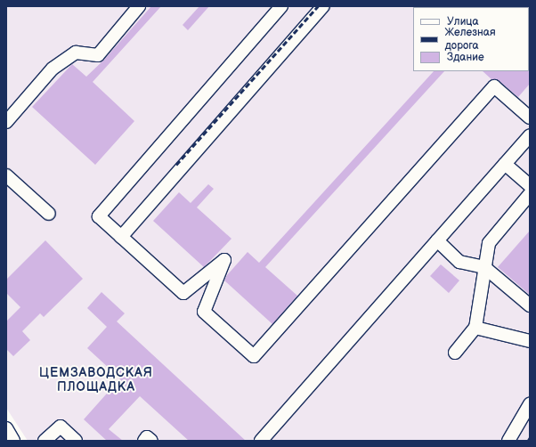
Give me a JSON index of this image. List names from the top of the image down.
{
  "districts": ["ЦЕМЗАВОДСКАЯ ПЛОЩАДКА"],
  "legend": ["Улица", "Железная дорога", "Здание"]
}
